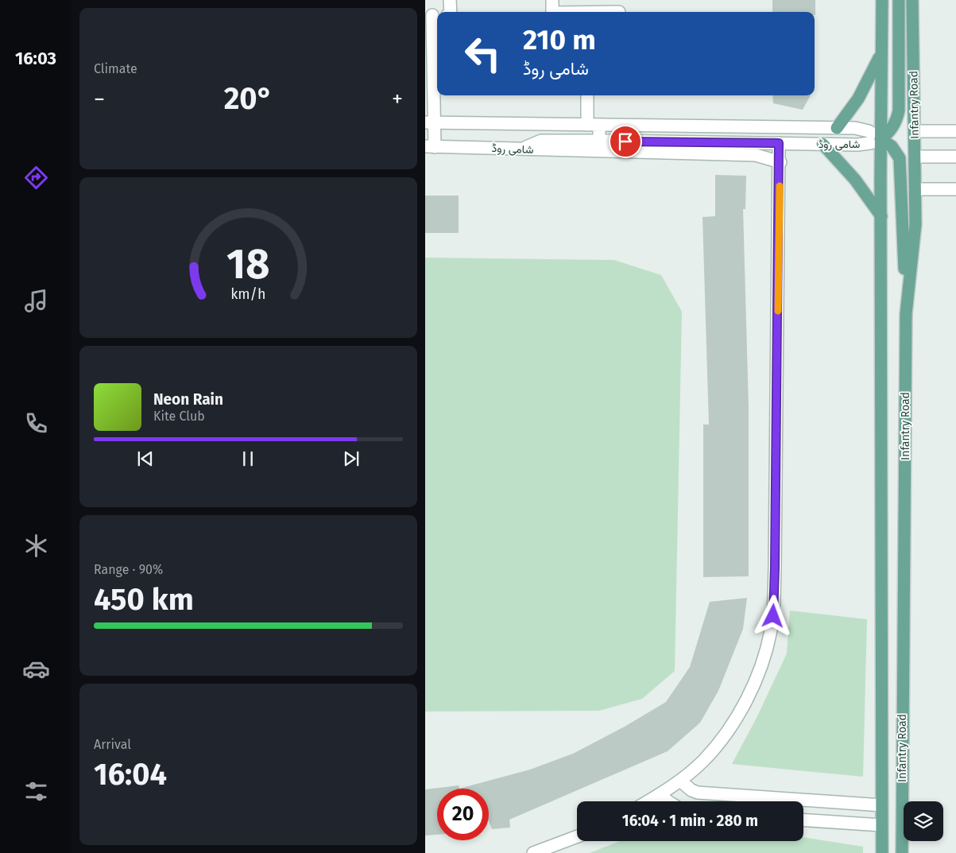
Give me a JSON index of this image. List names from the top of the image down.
{
  "streets": {
    "main road": ["Infantry Road"],
    "street": ["شامی روڈ"]
  },
  "crossings": [
    ["Infantry Road", "شامی روڈ"]
  ],
  "page": {
    "tabs": "16:03",
    "tile": [
      "Climate",
      ["Range · 90%", "450 km"],
      ["Arrival", "16:04"]
    ],
    "turn": ["210 m", "شامی روڈ"],
    "heat": ["−", "20°", "+"],
    "song": ["Neon Rain", "Kite Club"],
    "limit": "20",
    "trip": "16:04 · 1 min · 280 m",
    "gauge": ["18", "km/h"]
  }
}
